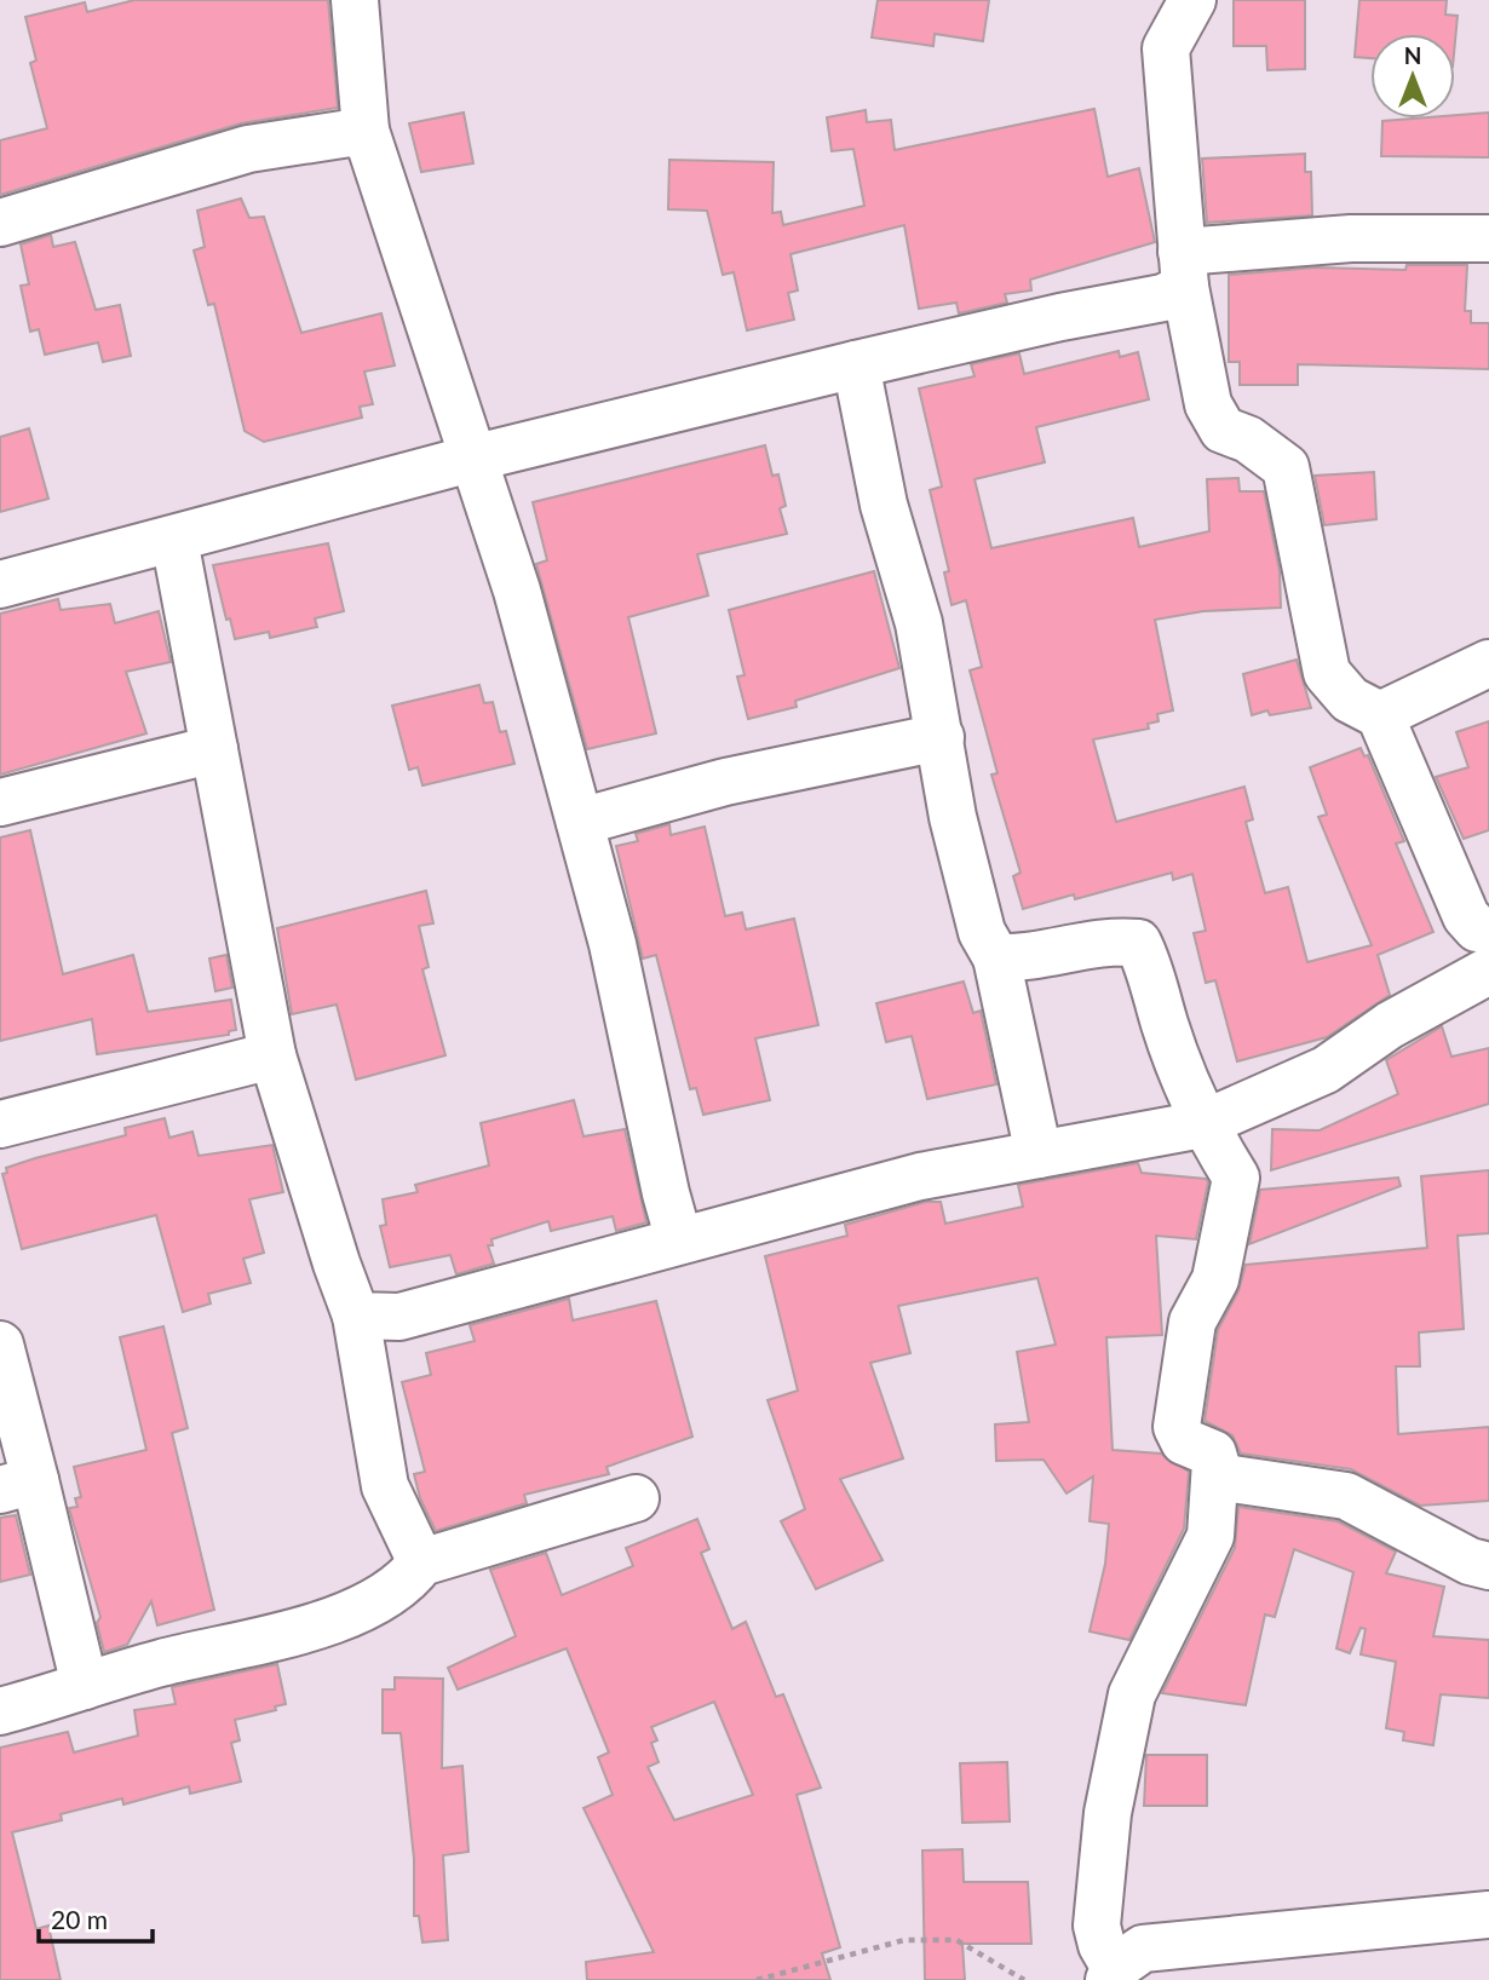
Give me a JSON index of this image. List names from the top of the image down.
{
  "scale_bar": "20 m",
  "north": "top"
}
